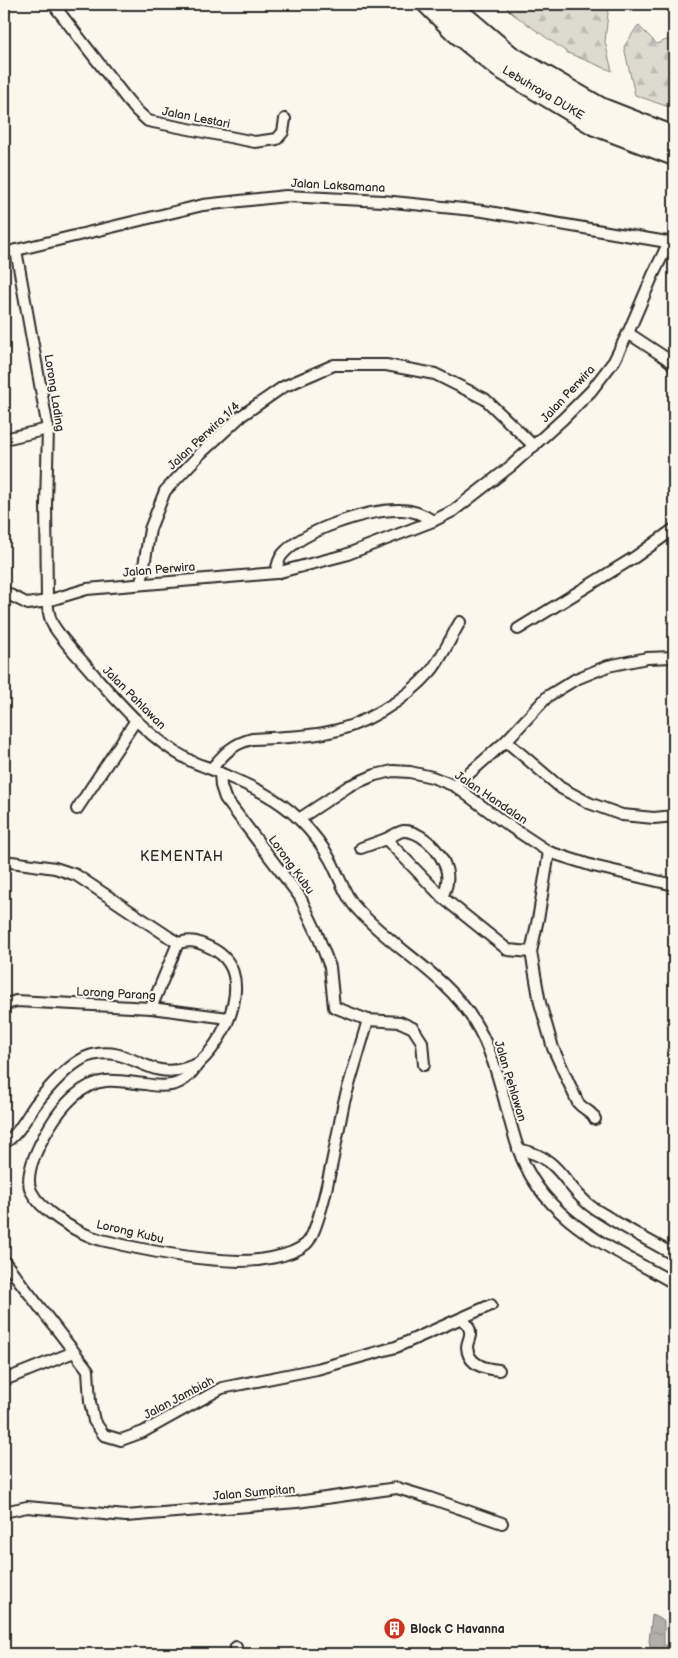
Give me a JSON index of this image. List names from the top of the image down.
{
  "streets": {
    "highway": ["Lebuhraya DUKE"],
    "street": [
      "Jalan Lestari",
      "Jalan Laksamana",
      "Lorong Lading",
      "Jalan Perwira",
      "Jalan Perwira 1/4",
      "Jalan Pahlawan",
      "Jalan Handalan",
      "Lorong Kubu",
      "Lorong Parang",
      "Jalan Pehlawan",
      "Jalan Jambiah",
      "Jalan Sumpitan"
    ]
  },
  "crossings": [
    ["Jalan Laksamana", "Lorong Lading"],
    ["Jalan Laksamana", "Jalan Perwira"],
    ["Lorong Lading", "Jalan Perwira"],
    ["Lorong Lading", "Jalan Pahlawan"],
    ["Jalan Perwira", "Jalan Perwira 1/4"],
    ["Jalan Perwira", "Jalan Pahlawan"],
    ["Jalan Pahlawan", "Jalan Handalan"],
    ["Jalan Pahlawan", "Lorong Kubu"],
    ["Jalan Pahlawan", "Jalan Pehlawan"],
    ["Jalan Handalan", "Jalan Pehlawan"],
    ["Lorong Kubu", "Lorong Parang"]
  ],
  "districts": ["KEMENTAH"],
  "places": {
    "building": ["Block C Havanna"]
  }
}
